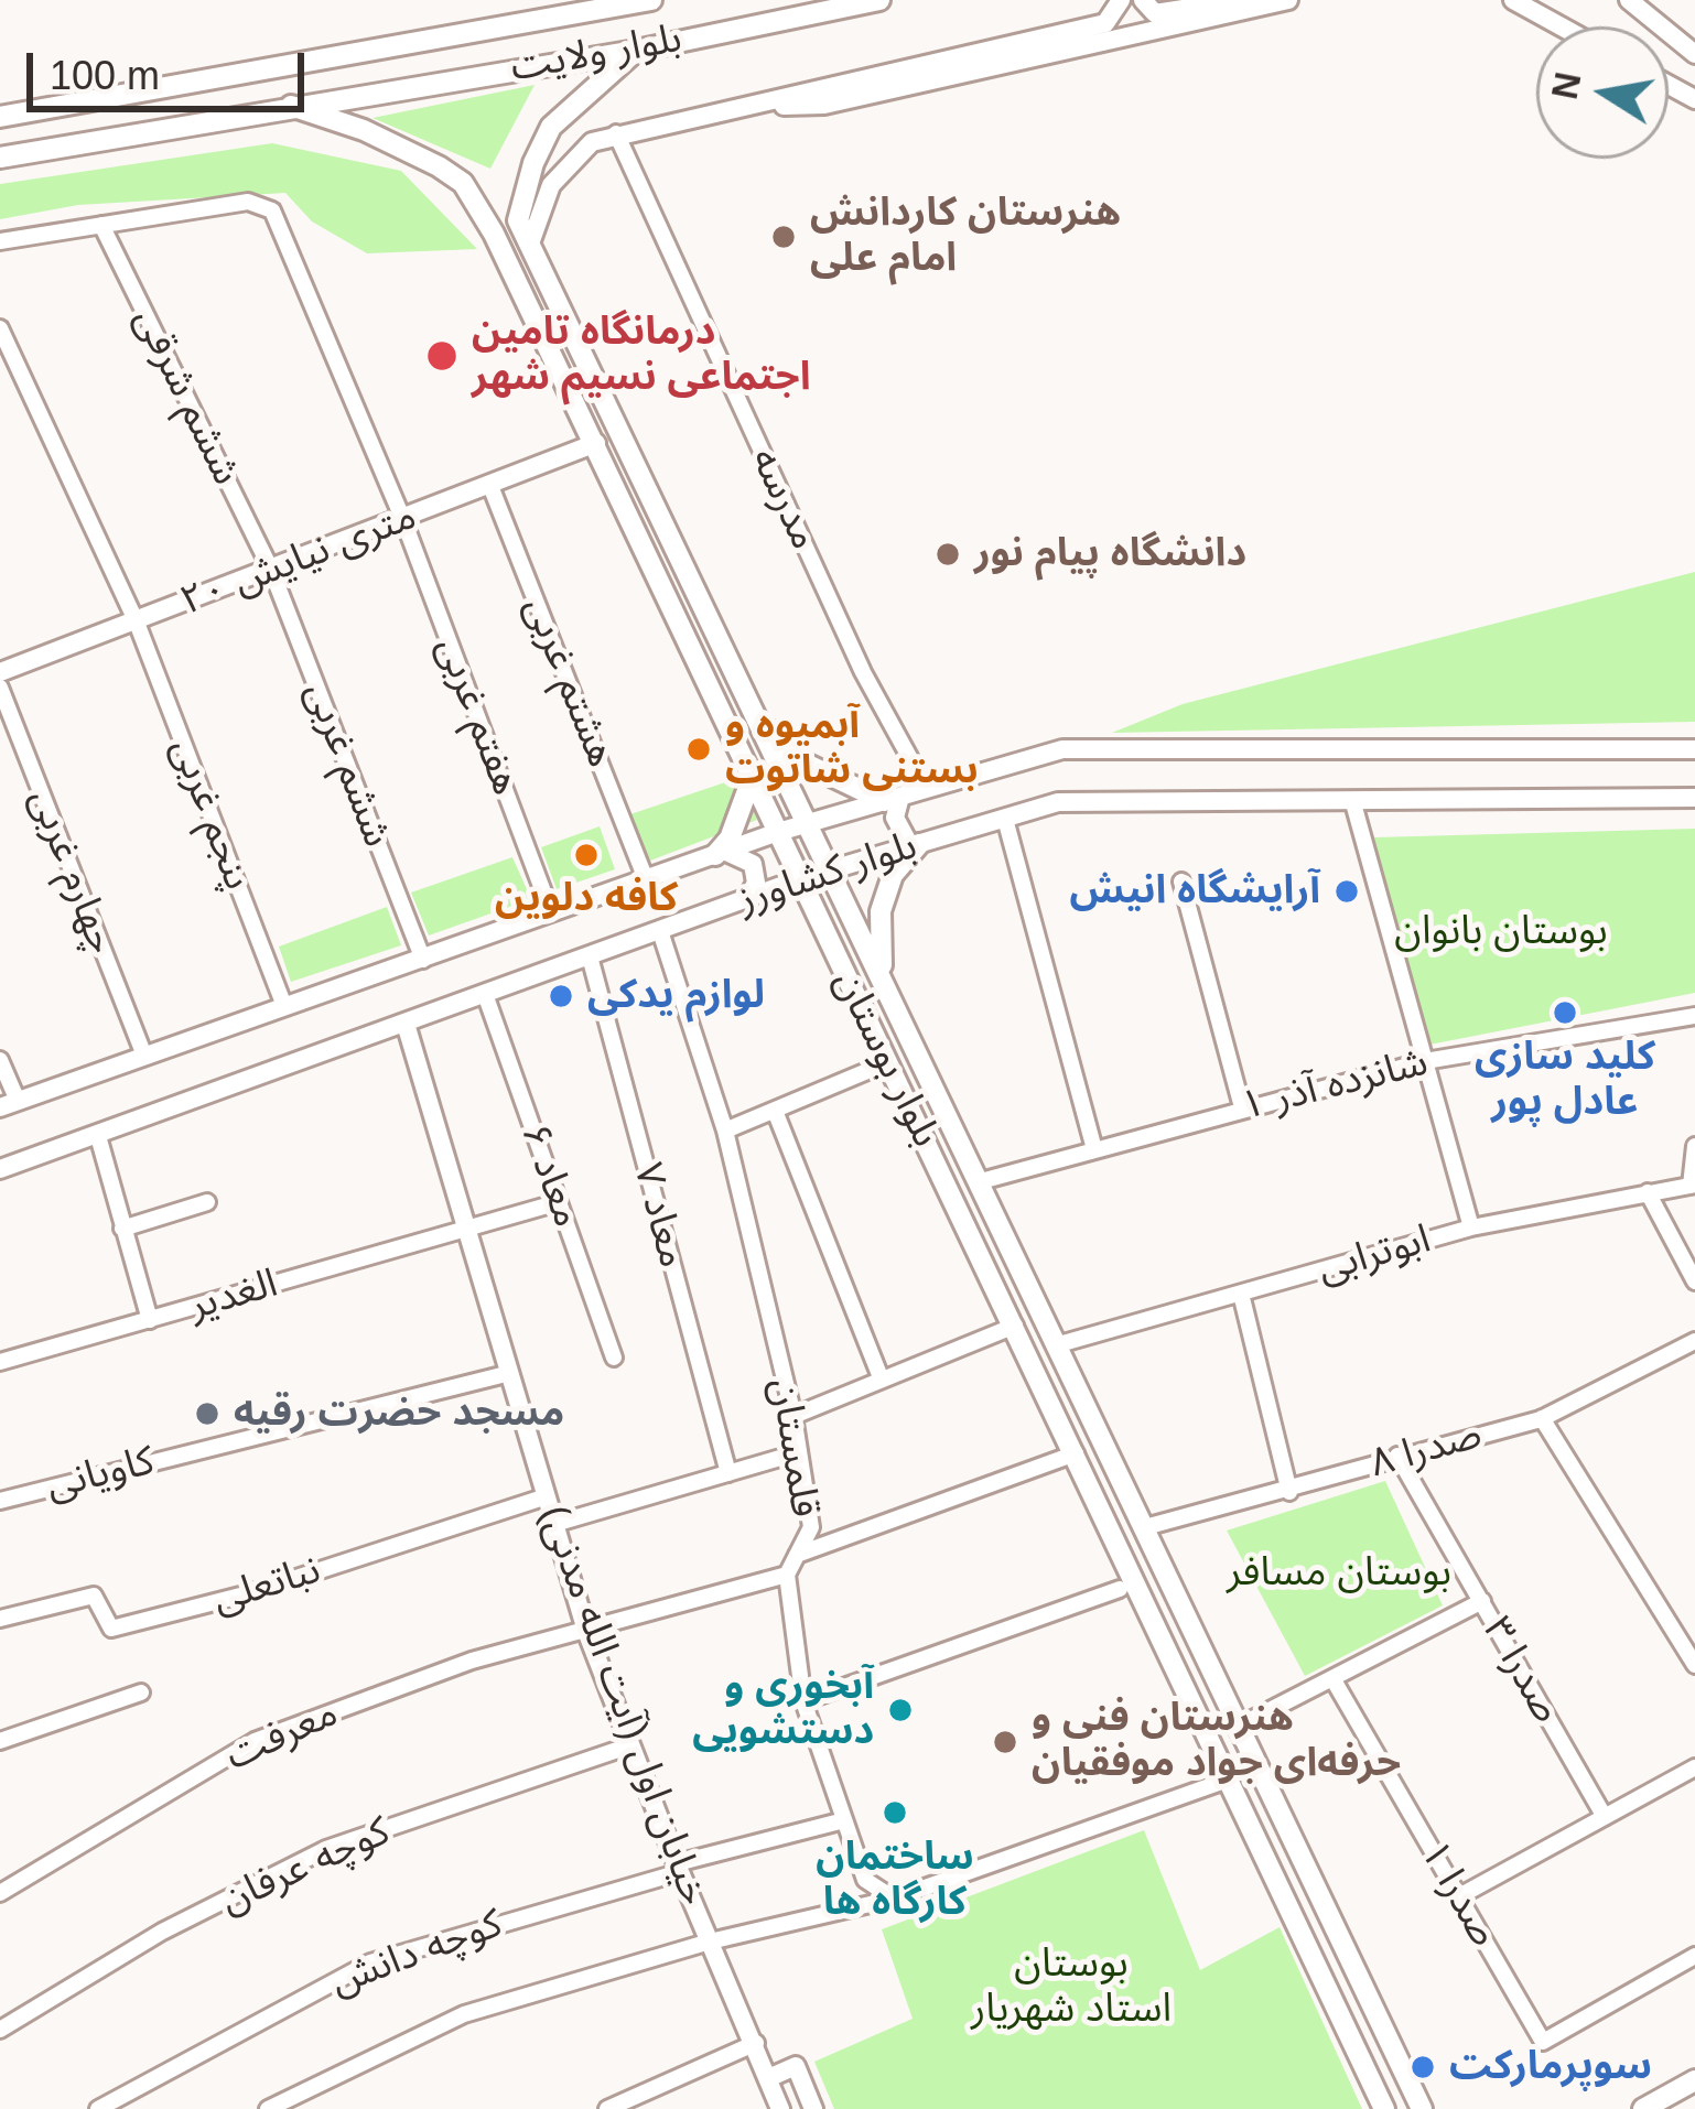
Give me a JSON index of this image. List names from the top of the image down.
{
  "streets": {
    "main road": ["بلوار ولایت", "بلوار بوستان"],
    "street": [
      "ششم شرقی",
      "مدرسه",
      "۲۰ متری نیایش",
      "هشتم غربی",
      "هفتم غربی",
      "ششم غربی",
      "پنجم غربی",
      "چهارم غربی",
      "بلوار کشاورز",
      "شانزده آذر ۱",
      "معاد ۶",
      "معاد ۷",
      "ابوترابی",
      "الغدیر",
      "قلمستان",
      "صدرا ۸",
      "کاویانی",
      "نباتعلی",
      "صدرا ۳",
      "خیابان اول (آیت الله مدنی)",
      "معرفت",
      "کوچه عرفان",
      "صدرا ۱",
      "کوچه دانش"
    ]
  },
  "crossings": [
    ["بلوار ولایت", "بلوار بوستان"],
    ["ششم شرقی", "۲۰ متری نیایش"],
    ["ششم شرقی", "هفتم غربی"],
    ["ششم شرقی", "ششم غربی"],
    ["مدرسه", "بلوار کشاورز"],
    ["۲۰ متری نیایش", "هشتم غربی"],
    ["۲۰ متری نیایش", "هفتم غربی"],
    ["۲۰ متری نیایش", "ششم غربی"],
    ["۲۰ متری نیایش", "پنجم غربی"],
    ["۲۰ متری نیایش", "بلوار بوستان"],
    ["هشتم غربی", "بلوار کشاورز"],
    ["هفتم غربی", "بلوار کشاورز"],
    ["ششم غربی", "بلوار کشاورز"],
    ["پنجم غربی", "بلوار کشاورز"],
    ["چهارم غربی", "بلوار کشاورز"],
    ["بلوار کشاورز", "بلوار بوستان"],
    ["بلوار کشاورز", "معاد ۶"],
    ["بلوار کشاورز", "معاد ۷"],
    ["بلوار کشاورز", "قلمستان"],
    ["بلوار کشاورز", "خیابان اول (آیت الله مدنی)"],
    ["بلوار بوستان", "شانزده آذر ۱"],
    ["بلوار بوستان", "ابوترابی"],
    ["بلوار بوستان", "صدرا ۸"],
    ["معاد ۶", "الغدیر"],
    ["الغدیر", "خیابان اول (آیت الله مدنی)"],
    ["قلمستان", "معرفت"],
    ["قلمستان", "کوچه دانش"],
    ["صدرا ۸", "صدرا ۳"],
    ["کاویانی", "خیابان اول (آیت الله مدنی)"],
    ["نباتعلی", "خیابان اول (آیت الله مدنی)"],
    ["خیابان اول (آیت الله مدنی)", "معرفت"],
    ["خیابان اول (آیت الله مدنی)", "کوچه عرفان"],
    ["خیابان اول (آیت الله مدنی)", "کوچه دانش"]
  ],
  "parks": ["بوستان بانوان", "بوستان مسافر", "بوستان استاد شهریار"],
  "places": [
    "هنرستان کاردانش امام علی",
    "درمانگاه تامین اجتماعی نسیم شهر",
    "دانشگاه پیام نور",
    "آبمیوه و بستنی شاتوت",
    "کافه دلوین",
    "آرایشگاه انیش",
    "لوازم یدکی",
    "کلید سازی عادل پور",
    "مسجد حضرت رقیه",
    "آبخوری و دستشویی",
    "هنرستان فنی و حرفه‌ای جواد موفقیان",
    "ساختمان کارگاه ها",
    "سوپرمارکت"
  ],
  "scale_bar": "100 m",
  "north": "left"
}
